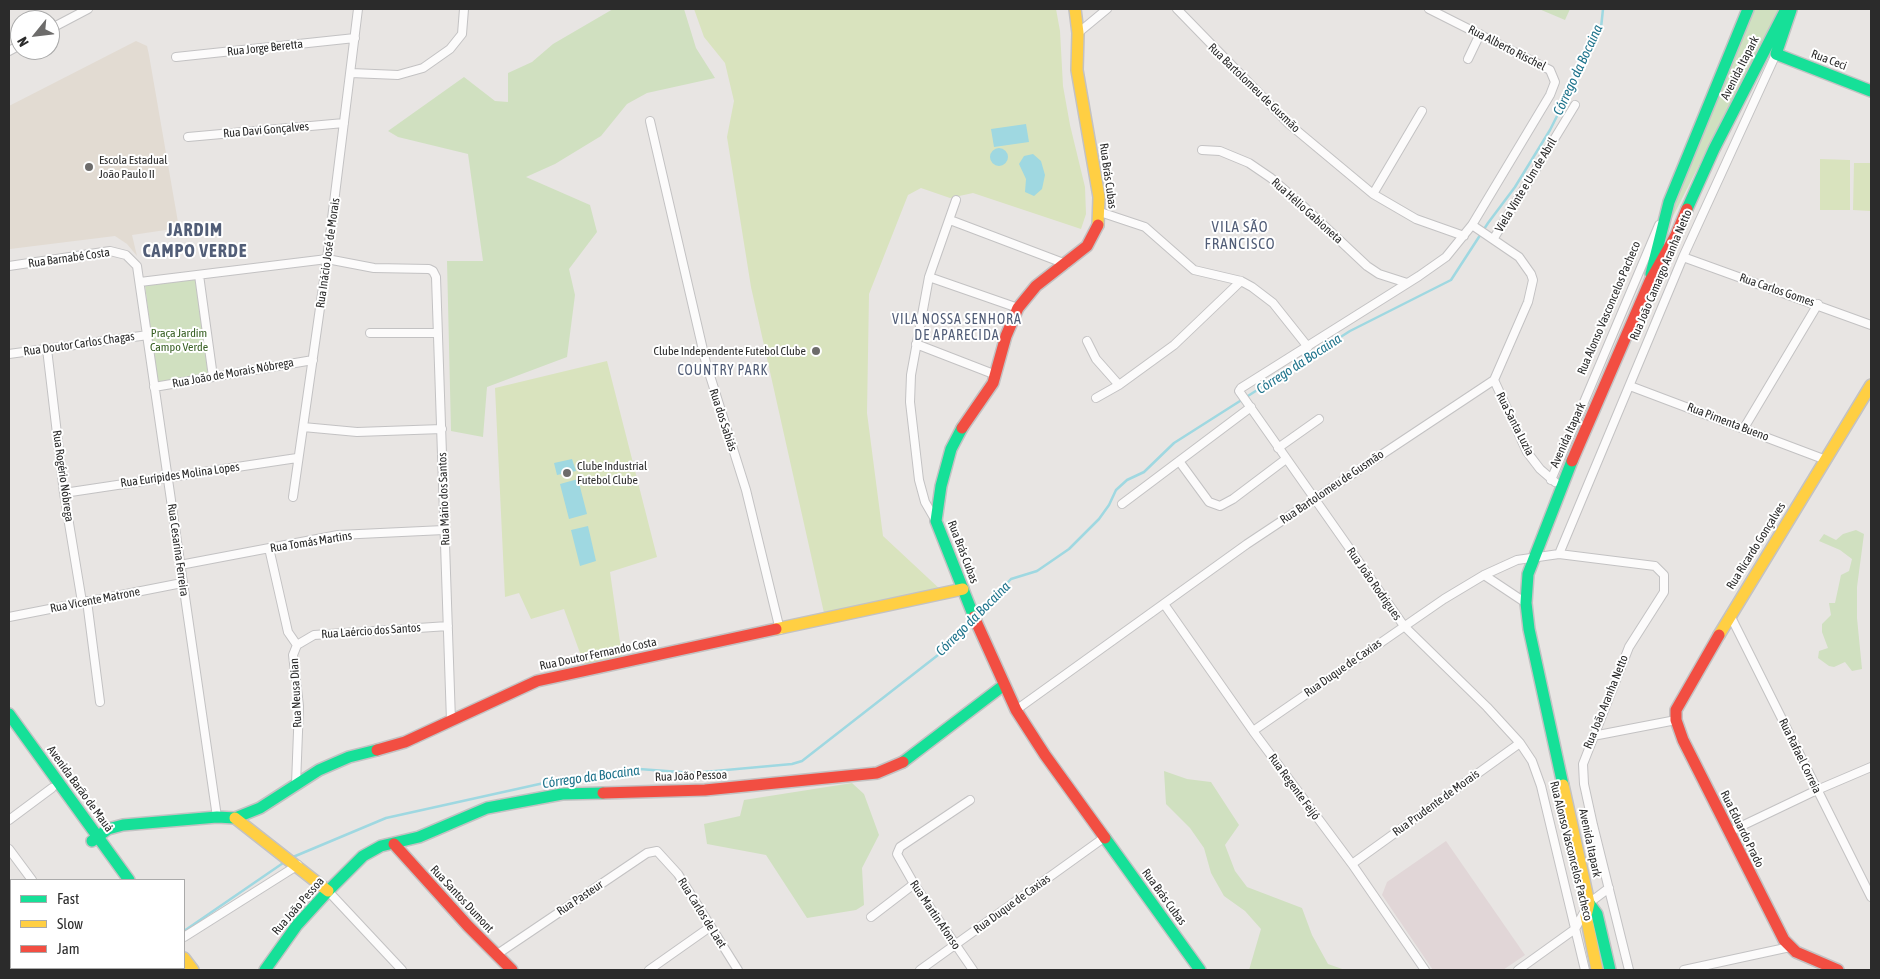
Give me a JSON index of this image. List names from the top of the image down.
{
  "streets": {
    "street": [
      "Rua Jorge Beretta",
      "Rua Alberto Rischel",
      "Rua Ceci",
      "Avenida Itapark",
      "Rua Bartolomeu de Gusmão",
      "Rua Davi Gonçalves",
      "Rua Brás Cubas",
      "Viela Vinte e Um de Abril",
      "Rua Hélio Gabioneta",
      "Rua Inácio José de Morais",
      "Rua Barnabé Costa",
      "Rua João Camargo Aranha Netto",
      "Rua Carlos Gomes",
      "Rua Alonso Vasconcelos Pacheco",
      "Rua Doutor Carlos Chagas",
      "Rua João de Morais Nóbrega",
      "Rua dos Sabiás",
      "Rua Pimenta Bueno",
      "Rua Santa Luzia",
      "Rua Eurípides Molina Lopes",
      "Rua Rogério Nóbrega",
      "Rua Mário dos Santos",
      "Rua Tomás Martins",
      "Rua Ricardo Gonçalves",
      "Rua Cesarina Ferreira",
      "Rua João Rodrigues",
      "Rua Vicente Matrone",
      "Rua Laércio dos Santos",
      "Rua Doutor Fernando Costa",
      "Rua Duque de Caxias",
      "Rua Neusa Dian",
      "Rua João Aranha Netto",
      "Rua Rafael Correia",
      "Rua João Pessoa",
      "Rua Regente Feijó",
      "Avenida Barão de Mauá",
      "Rua Prudente de Morais",
      "Rua Eduardo Prado",
      "Rua Pasteur",
      "Rua Santos Dumont",
      "Rua Carlos de Laet",
      "Rua Martin Afonso"
    ]
  },
  "crossings": [
    ["Rua Jorge Beretta", "Rua Inácio José de Morais"],
    ["Rua Ceci", "Rua João Camargo Aranha Netto"],
    ["Avenida Itapark", "Rua Alonso Vasconcelos Pacheco"],
    ["Avenida Itapark", "Rua Santa Luzia"],
    ["Avenida Itapark", "Rua Duque de Caxias"],
    ["Avenida Itapark", "Rua João Aranha Netto"],
    ["Rua Bartolomeu de Gusmão", "Rua Brás Cubas"],
    ["Rua Bartolomeu de Gusmão", "Rua Santa Luzia"],
    ["Rua Bartolomeu de Gusmão", "Rua João Rodrigues"],
    ["Rua Bartolomeu de Gusmão", "Rua Regente Feijó"],
    ["Rua Davi Gonçalves", "Rua Inácio José de Morais"],
    ["Rua Brás Cubas", "Rua Doutor Fernando Costa"],
    ["Rua Brás Cubas", "Rua Duque de Caxias"],
    ["Rua Brás Cubas", "Rua João Pessoa"],
    ["Rua Inácio José de Morais", "Rua João de Morais Nóbrega"],
    ["Rua Inácio José de Morais", "Rua Eurípides Molina Lopes"],
    ["Rua Inácio José de Morais", "Rua Mário dos Santos"],
    ["Rua Barnabé Costa", "Rua Cesarina Ferreira"],
    ["Rua João Camargo Aranha Netto", "Rua Carlos Gomes"],
    ["Rua João Camargo Aranha Netto", "Rua Pimenta Bueno"],
    ["Rua João Camargo Aranha Netto", "Rua João Aranha Netto"],
    ["Rua Alonso Vasconcelos Pacheco", "Rua Santa Luzia"],
    ["Rua Alonso Vasconcelos Pacheco", "Rua João Rodrigues"],
    ["Rua Alonso Vasconcelos Pacheco", "Rua Prudente de Morais"],
    ["Rua Doutor Carlos Chagas", "Rua Rogério Nóbrega"],
    ["Rua Doutor Carlos Chagas", "Rua Cesarina Ferreira"],
    ["Rua João de Morais Nóbrega", "Rua Cesarina Ferreira"],
    ["Rua dos Sabiás", "Rua Doutor Fernando Costa"],
    ["Rua Pimenta Bueno", "Rua Ricardo Gonçalves"],
    ["Rua Eurípides Molina Lopes", "Rua Rogério Nóbrega"],
    ["Rua Eurípides Molina Lopes", "Rua Cesarina Ferreira"],
    ["Rua Rogério Nóbrega", "Rua Vicente Matrone"],
    ["Rua Mário dos Santos", "Rua Tomás Martins"],
    ["Rua Mário dos Santos", "Rua Laércio dos Santos"],
    ["Rua Mário dos Santos", "Rua Doutor Fernando Costa"],
    ["Rua Tomás Martins", "Rua Cesarina Ferreira"],
    ["Rua Tomás Martins", "Rua Neusa Dian"],
    ["Rua Ricardo Gonçalves", "Rua Rafael Correia"],
    ["Rua Ricardo Gonçalves", "Rua Eduardo Prado"],
    ["Rua Cesarina Ferreira", "Rua Vicente Matrone"],
    ["Rua Cesarina Ferreira", "Rua Doutor Fernando Costa"],
    ["Rua João Rodrigues", "Rua Duque de Caxias"],
    ["Rua João Rodrigues", "Rua Prudente de Morais"],
    ["Rua Laércio dos Santos", "Rua Neusa Dian"],
    ["Rua Doutor Fernando Costa", "Rua Neusa Dian"],
    ["Rua Doutor Fernando Costa", "Avenida Barão de Mauá"],
    ["Rua Duque de Caxias", "Rua João Aranha Netto"],
    ["Rua Duque de Caxias", "Rua Regente Feijó"],
    ["Rua Duque de Caxias", "Rua Martin Afonso"],
    ["Rua João Pessoa", "Rua Santos Dumont"],
    ["Rua Regente Feijó", "Rua Prudente de Morais"],
    ["Rua Pasteur", "Rua Santos Dumont"],
    ["Rua Pasteur", "Rua Carlos de Laet"]
  ],
  "districts": [
    "VILA SÃO FRANCISCO",
    "JARDIM CAMPO VERDE",
    "VILA NOSSA SENHORA DE APARECIDA",
    "COUNTRY PARK"
  ],
  "water": ["Córrego da Bocaina"],
  "parks": ["Praça Jardim Campo Verde"],
  "places": ["Escola Estadual João Paulo II", "Clube Independente Futebol Clube", "Clube Industrial Futebol Clube"],
  "legend": ["Fast", "Slow", "Jam"],
  "north": "bottom left"
}
